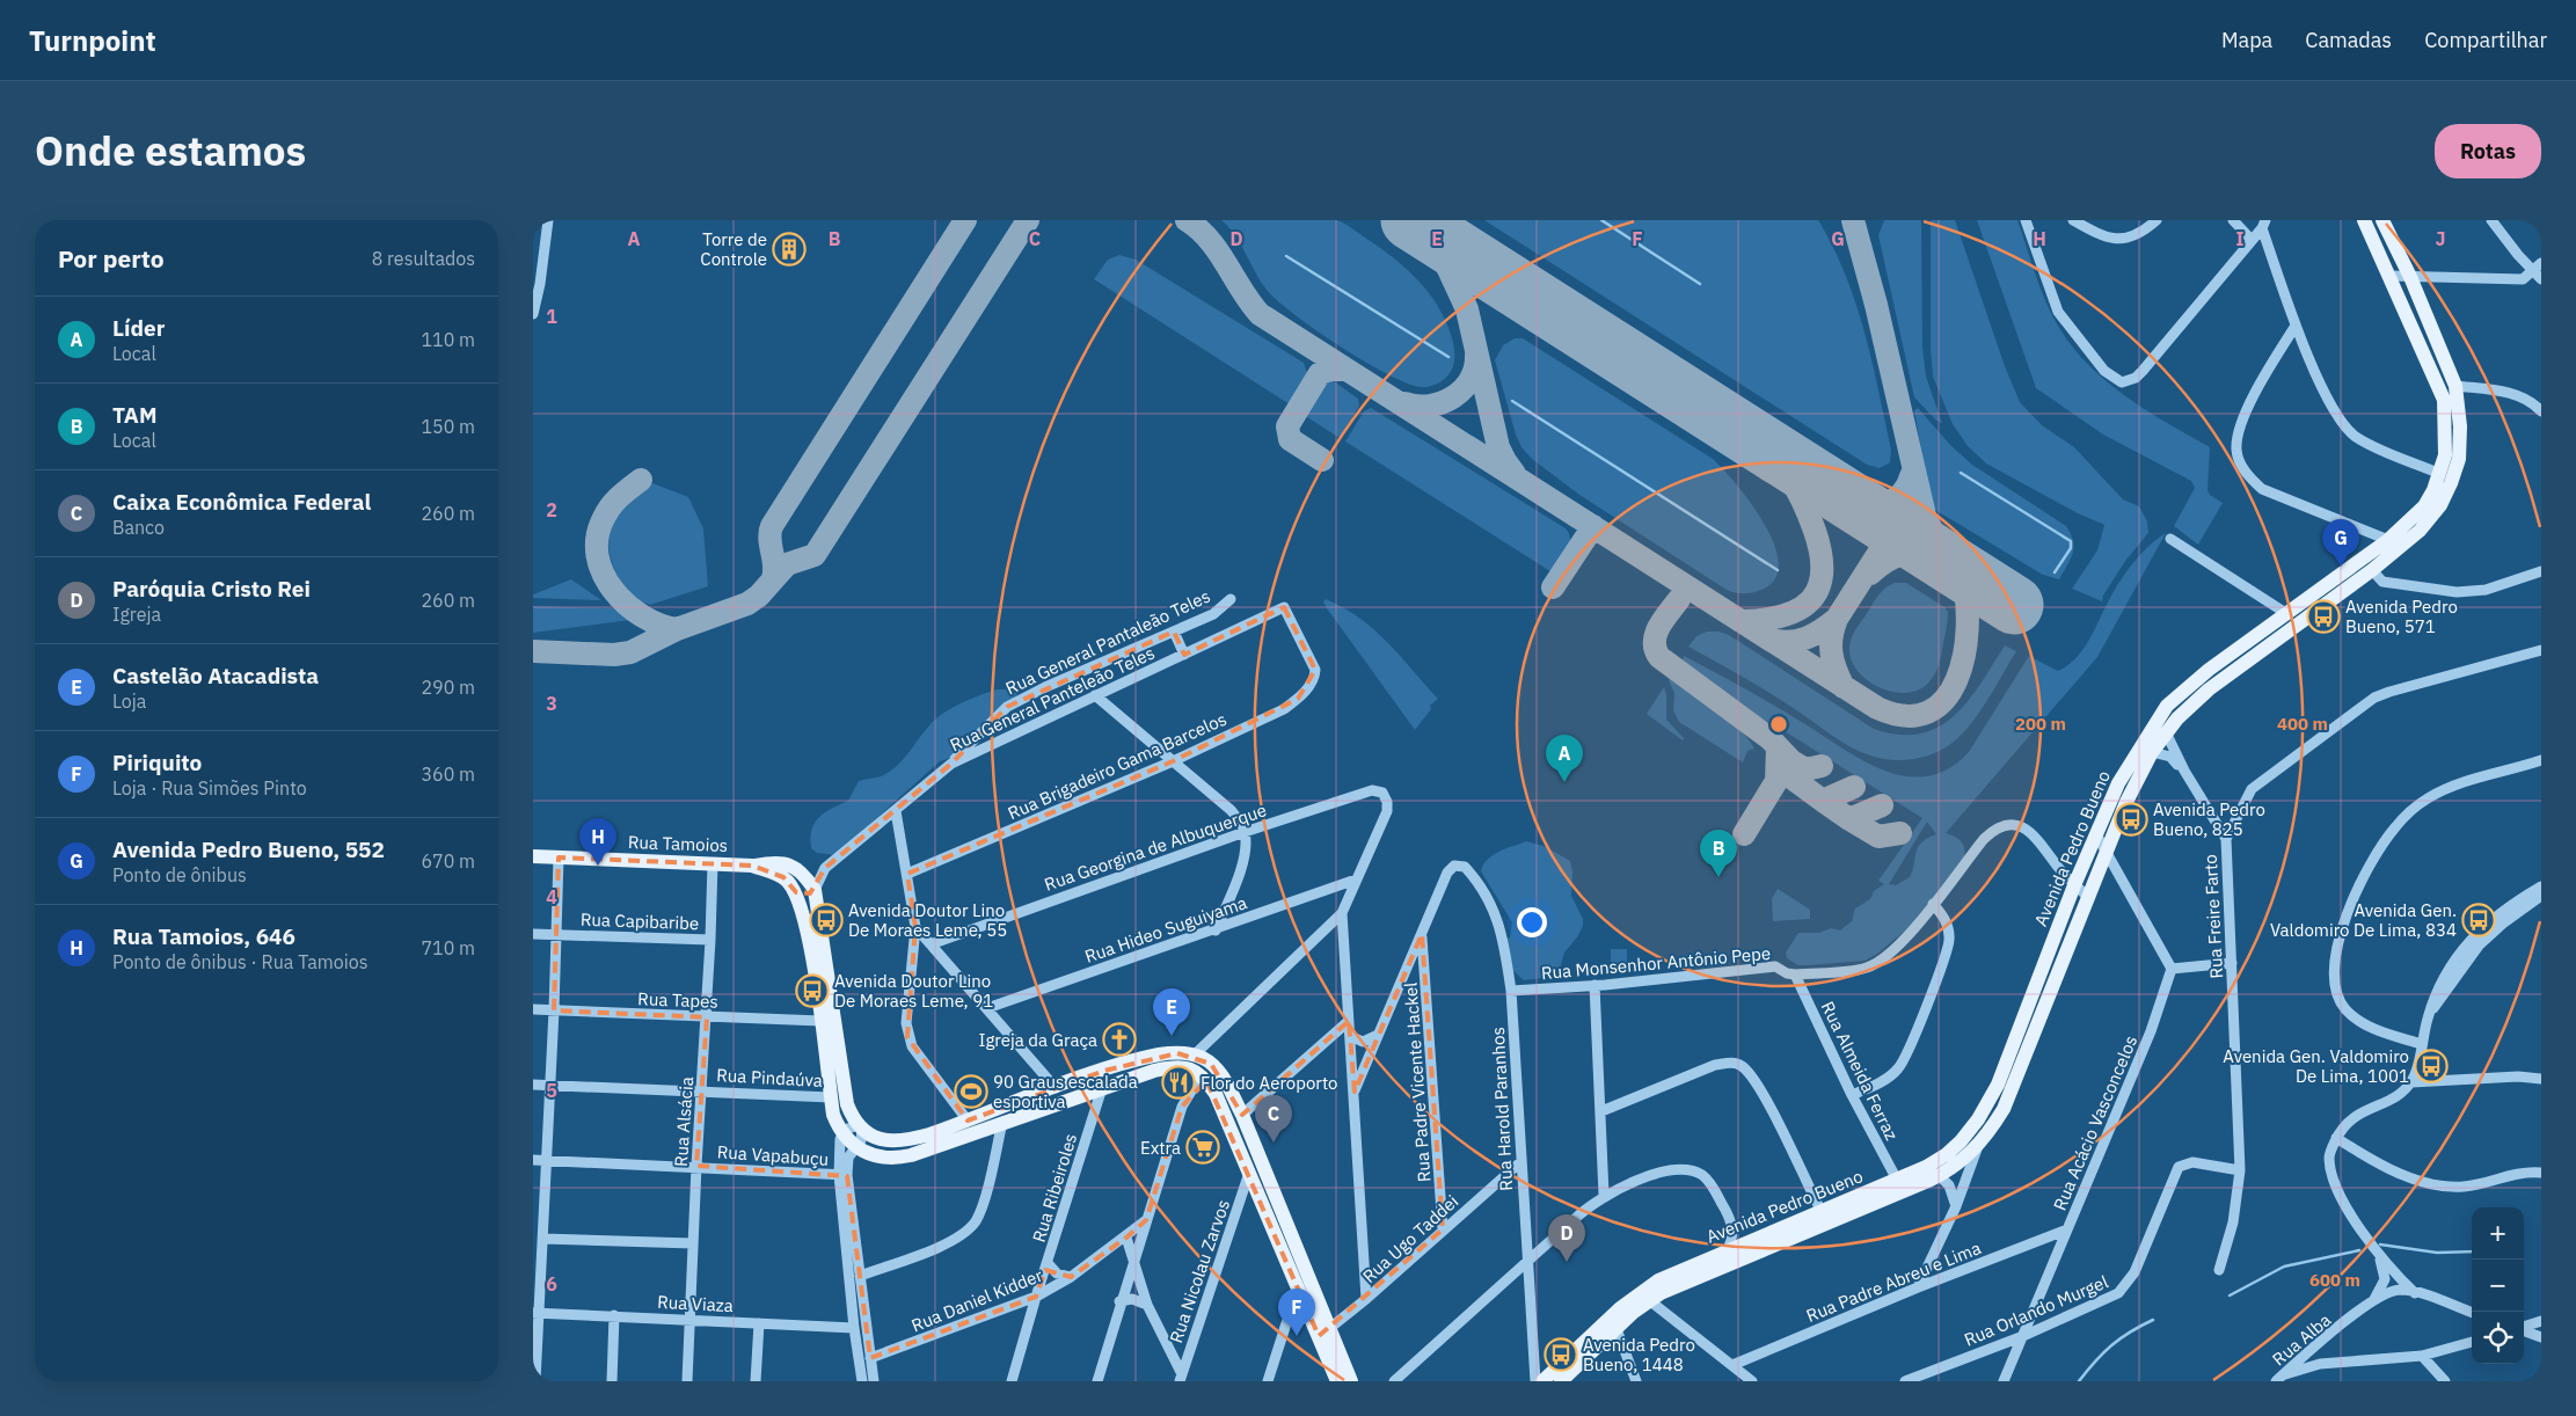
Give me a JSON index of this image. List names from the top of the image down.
{
  "streets": {
    "main road": ["Rua Tamoios", "Avenida Pedro Bueno"],
    "street": [
      "Rua General Pantaleão Teles",
      "Rua General Panteleão Teles",
      "Rua Brigadeiro Gama Barcelos",
      "Rua Georgina de Albuquerque",
      "Rua Freire Farto",
      "Rua Capibaribe",
      "Rua Hideo Suguiyama",
      "Rua Monsenhor Antônio Pepe",
      "Rua Tapes",
      "Rua Almeida Ferraz",
      "Rua Pindaúva",
      "Rua Padre Vicente Hackel",
      "Rua Harold Paranhos",
      "Rua Alsácia",
      "Rua Acácio Vasconcelos",
      "Rua Vapabuçu",
      "Rua Ribeiroles",
      "Rua Ugo Taddei",
      "Rua Nicolau Zarvos",
      "Rua Padre Abreu e Lima",
      "Rua Daniel Kidder",
      "Rua Viaza",
      "Rua Orlando Murgel",
      "Rua Alba"
    ]
  },
  "crossings": [
    ["Rua General Pantaleão Teles", "Rua General Panteleão Teles"],
    ["Rua General Panteleão Teles", "Rua Brigadeiro Gama Barcelos"],
    ["Rua Tamoios", "Rua Alsácia"],
    ["Rua Georgina de Albuquerque", "Rua Hideo Suguiyama"],
    ["Avenida Pedro Bueno", "Rua Monsenhor Antônio Pepe"],
    ["Avenida Pedro Bueno", "Rua Almeida Ferraz"],
    ["Rua Freire Farto", "Rua Orlando Murgel"],
    ["Rua Capibaribe", "Rua Alsácia"],
    ["Rua Monsenhor Antônio Pepe", "Rua Almeida Ferraz"],
    ["Rua Monsenhor Antônio Pepe", "Rua Harold Paranhos"],
    ["Rua Tapes", "Rua Alsácia"],
    ["Rua Pindaúva", "Rua Alsácia"],
    ["Rua Padre Vicente Hackel", "Rua Harold Paranhos"],
    ["Rua Padre Vicente Hackel", "Rua Ugo Taddei"],
    ["Rua Harold Paranhos", "Rua Ugo Taddei"],
    ["Rua Alsácia", "Rua Vapabuçu"],
    ["Rua Alsácia", "Rua Viaza"],
    ["Rua Acácio Vasconcelos", "Rua Padre Abreu e Lima"],
    ["Rua Acácio Vasconcelos", "Rua Orlando Murgel"],
    ["Rua Ribeiroles", "Rua Daniel Kidder"]
  ],
  "places": {
    "building": ["Torre de Controle"],
    "bus stop": [
      "Avenida Pedro Bueno, 571",
      "Avenida Pedro Bueno, 825",
      "Avenida Doutor Lino De Moraes Leme, 55",
      "Avenida Gen. Valdomiro De Lima, 834",
      "Avenida Doutor Lino De Moraes Leme, 91",
      "Avenida Gen. Valdomiro De Lima, 1001",
      "Avenida Pedro Bueno, 1448"
    ],
    "church": ["Igreja da Graça"],
    "restaurant": ["Flor do Aeroporto"],
    "sports": ["90 Graus escalada esportiva"],
    "supermarket": ["Extra"]
  },
  "page": {
    "header": "Turnpoint",
    "nav": ["Mapa", "Camadas", "Compartilhar"],
    "title": "Onde estamos",
    "buttons": "Rotas",
    "heading": ["Por perto", "8 resultados"],
    "list": [
      {
        "mark": "A",
        "name": "Líder",
        "note": "Local",
        "value": "110 m"
      },
      {
        "mark": "B",
        "name": "TAM",
        "note": "Local",
        "value": "150 m"
      },
      {
        "mark": "C",
        "name": "Caixa Econômica Federal",
        "note": "Banco",
        "value": "260 m"
      },
      {
        "mark": "D",
        "name": "Paróquia Cristo Rei",
        "note": "Igreja",
        "value": "260 m"
      },
      {
        "mark": "E",
        "name": "Castelão Atacadista",
        "note": "Loja",
        "value": "290 m"
      },
      {
        "mark": "F",
        "name": "Piriquito",
        "note": "Loja · Rua Simões Pinto",
        "value": "360 m"
      },
      {
        "mark": "G",
        "name": "Avenida Pedro Bueno, 552",
        "note": "Ponto de ônibus",
        "value": "670 m"
      },
      {
        "mark": "H",
        "name": "Rua Tamoios, 646",
        "note": "Ponto de ônibus · Rua Tamoios",
        "value": "710 m"
      }
    ],
    "pins": [
      "G",
      "A",
      "H",
      "B",
      "E",
      "C",
      "D",
      "F"
    ],
    "map_buttons": ["+", "−"]
  },
  "grid": {
    "columns": [
      "A",
      "B",
      "C",
      "D",
      "E",
      "F",
      "G",
      "H",
      "I",
      "J"
    ],
    "rows": [
      "1",
      "2",
      "3",
      "4",
      "5",
      "6"
    ]
  },
  "rings": ["200 m", "400 m", "600 m"]
}
